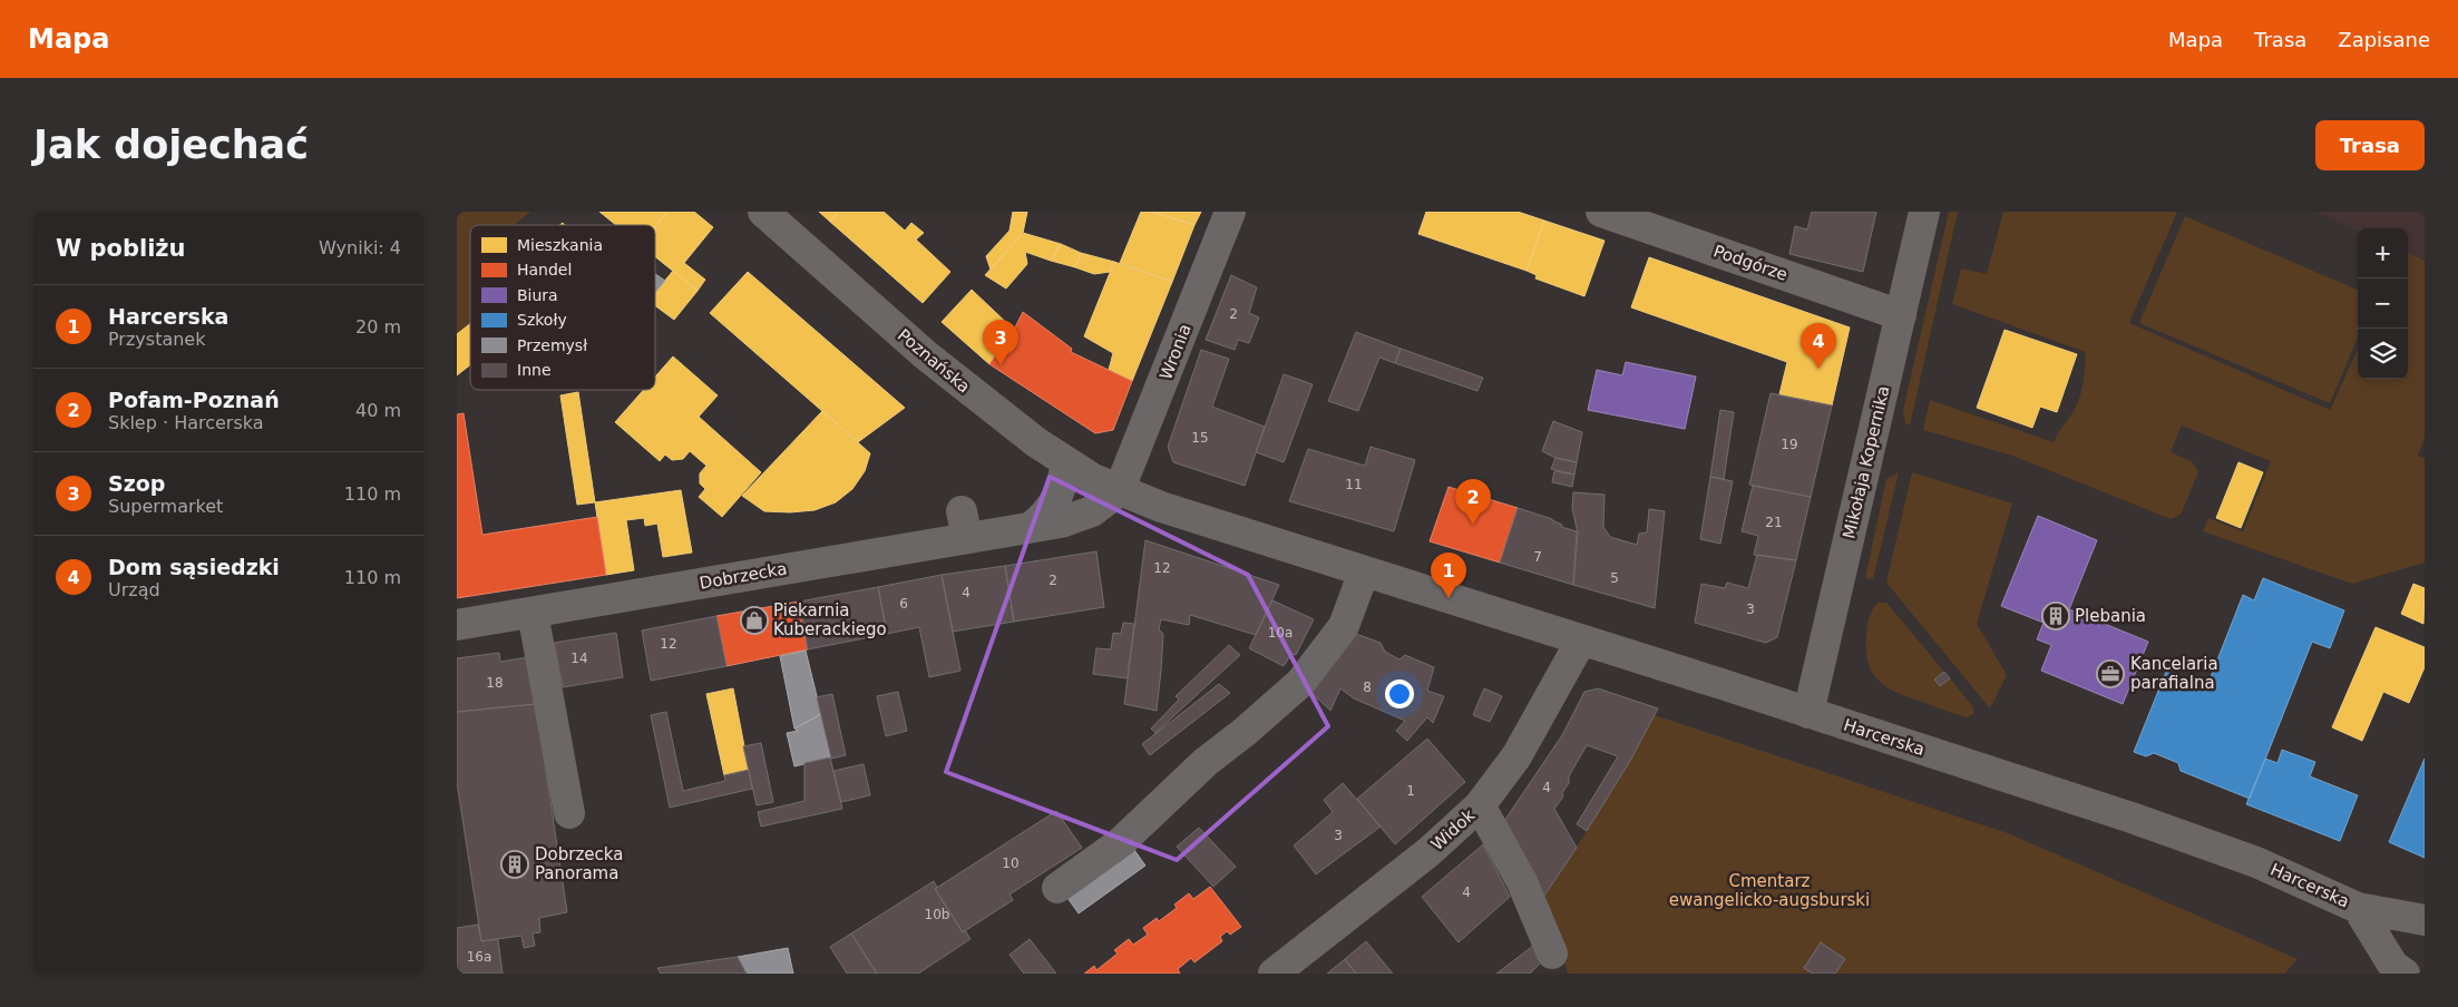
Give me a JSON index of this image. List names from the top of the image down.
{
  "streets": {
    "street": [
      "Podgórze",
      "Wronia",
      "Poznańska",
      "Mikołaja Kopernika",
      "Dobrzecka",
      "Harcerska",
      "Widok"
    ]
  },
  "crossings": [
    ["Podgórze", "Mikołaja Kopernika"],
    ["Wronia", "Poznańska"],
    ["Wronia", "Dobrzecka"],
    ["Wronia", "Harcerska"],
    ["Poznańska", "Dobrzecka"],
    ["Poznańska", "Harcerska"],
    ["Mikołaja Kopernika", "Harcerska"],
    ["Dobrzecka", "Harcerska"],
    ["Harcerska", "Widok"]
  ],
  "parks": ["Cmentarz ewangelicko-augsburski"],
  "places": {
    "building": ["Plebania", "Dobrzecka Panorama"],
    "shop": ["Piekarnia Kuberackiego"],
    "office": ["Kancelaria parafialna"]
  },
  "house_numbers": [
    "2",
    "15",
    "19",
    "11",
    "21",
    "7",
    "12",
    "5",
    "2",
    "4",
    "6",
    "3",
    "10a",
    "12",
    "14",
    "18",
    "8",
    "4",
    "1",
    "3",
    "10",
    "4",
    "10b",
    "16a"
  ],
  "legend": [
    "Mieszkania",
    "Handel",
    "Biura",
    "Szkoły",
    "Przemysł",
    "Inne"
  ],
  "page": {
    "header": "Mapa",
    "nav": ["Mapa", "Trasa", "Zapisane"],
    "buttons": "Trasa",
    "title": "Jak dojechać",
    "heading": ["W pobliżu", "Wyniki: 4"],
    "map_buttons": ["+", "−"],
    "list": [
      {
        "mark": "1",
        "name": "Harcerska",
        "note": "Przystanek",
        "value": "20 m"
      },
      {
        "mark": "2",
        "name": "Pofam-Poznań",
        "note": "Sklep · Harcerska",
        "value": "40 m"
      },
      {
        "mark": "3",
        "name": "Szop",
        "note": "Supermarket",
        "value": "110 m"
      },
      {
        "mark": "4",
        "name": "Dom sąsiedzki",
        "note": "Urząd",
        "value": "110 m"
      }
    ],
    "pins": [
      "3",
      "4",
      "2",
      "1"
    ]
  }
}
